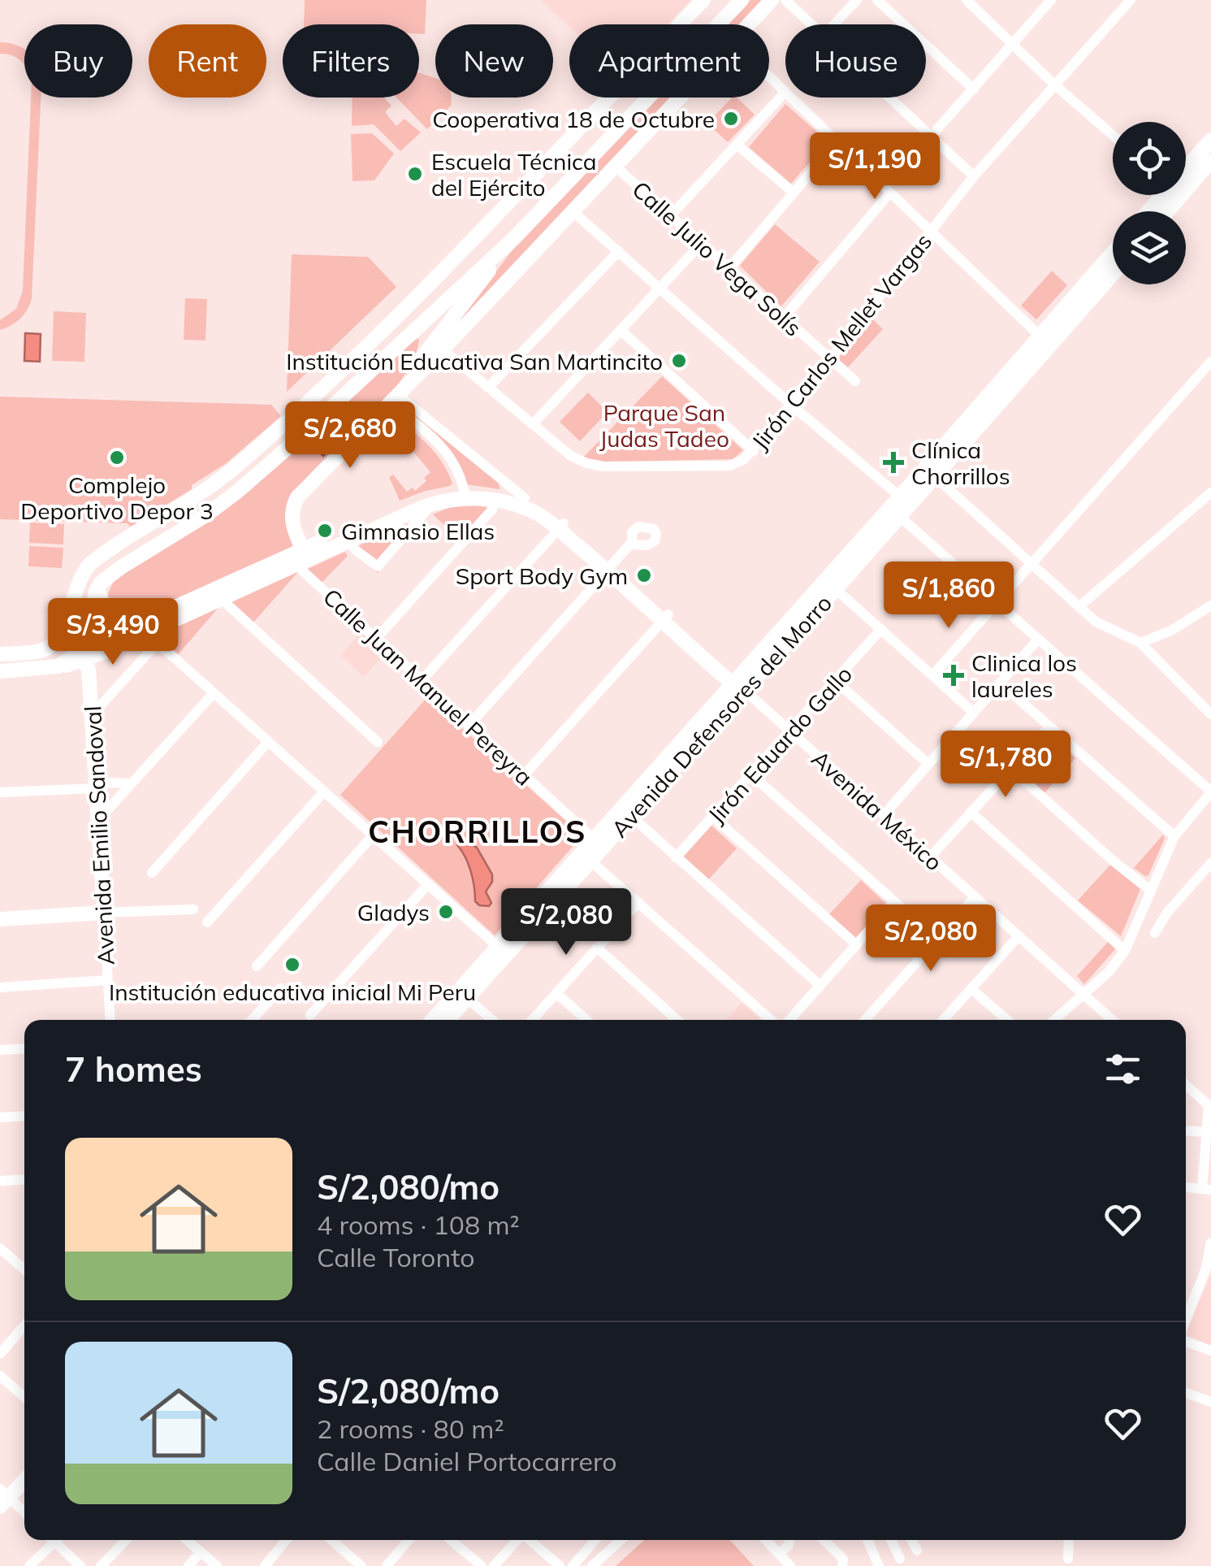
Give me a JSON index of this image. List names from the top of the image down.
{
  "streets": {
    "main road": ["Avenida Defensores del Morro", "Avenida Emilio Sandoval"],
    "street": [
      "Calle Julio Vega Solís",
      "Jirón Carlos Mellet Vargas",
      "Calle Juan Manuel Pereyra",
      "Jirón Eduardo Gallo",
      "Avenida México"
    ]
  },
  "crossings": [
    ["Calle Julio Vega Solís", "Jirón Carlos Mellet Vargas"],
    ["Calle Juan Manuel Pereyra", "Avenida Defensores del Morro"],
    ["Avenida Defensores del Morro", "Avenida México"],
    ["Jirón Eduardo Gallo", "Avenida México"]
  ],
  "districts": ["CHORRILLOS"],
  "parks": ["Parque San Judas Tadeo"],
  "places": {
    "other": [
      "Cooperativa 18 de Octubre",
      "Escuela Técnica del Ejército",
      "Institución Educativa San Martincito",
      "Complejo Deportivo Depor 3",
      "Gimnasio Ellas",
      "Sport Body Gym",
      "Gladys",
      "Institución educativa inicial Mi Peru"
    ],
    "health": ["Clínica Chorrillos", "Clinica los laureles"]
  },
  "page": {
    "chip": [
      "Buy",
      "Rent",
      "Filters",
      "New",
      "Apartment",
      "House"
    ],
    "price": [
      "S/1,190",
      "S/2,680",
      "S/1,860",
      "S/3,490",
      "S/1,780",
      "S/2,080",
      "S/2,080"
    ],
    "heading": "7 homes",
    "list": [
      {
        "name": "S/2,080/mo",
        "note": "4 rooms · 108 m² · Calle Toronto"
      },
      {
        "name": "S/2,080/mo",
        "note": "2 rooms · 80 m² · Calle Daniel Portocarrero"
      }
    ]
  }
}
